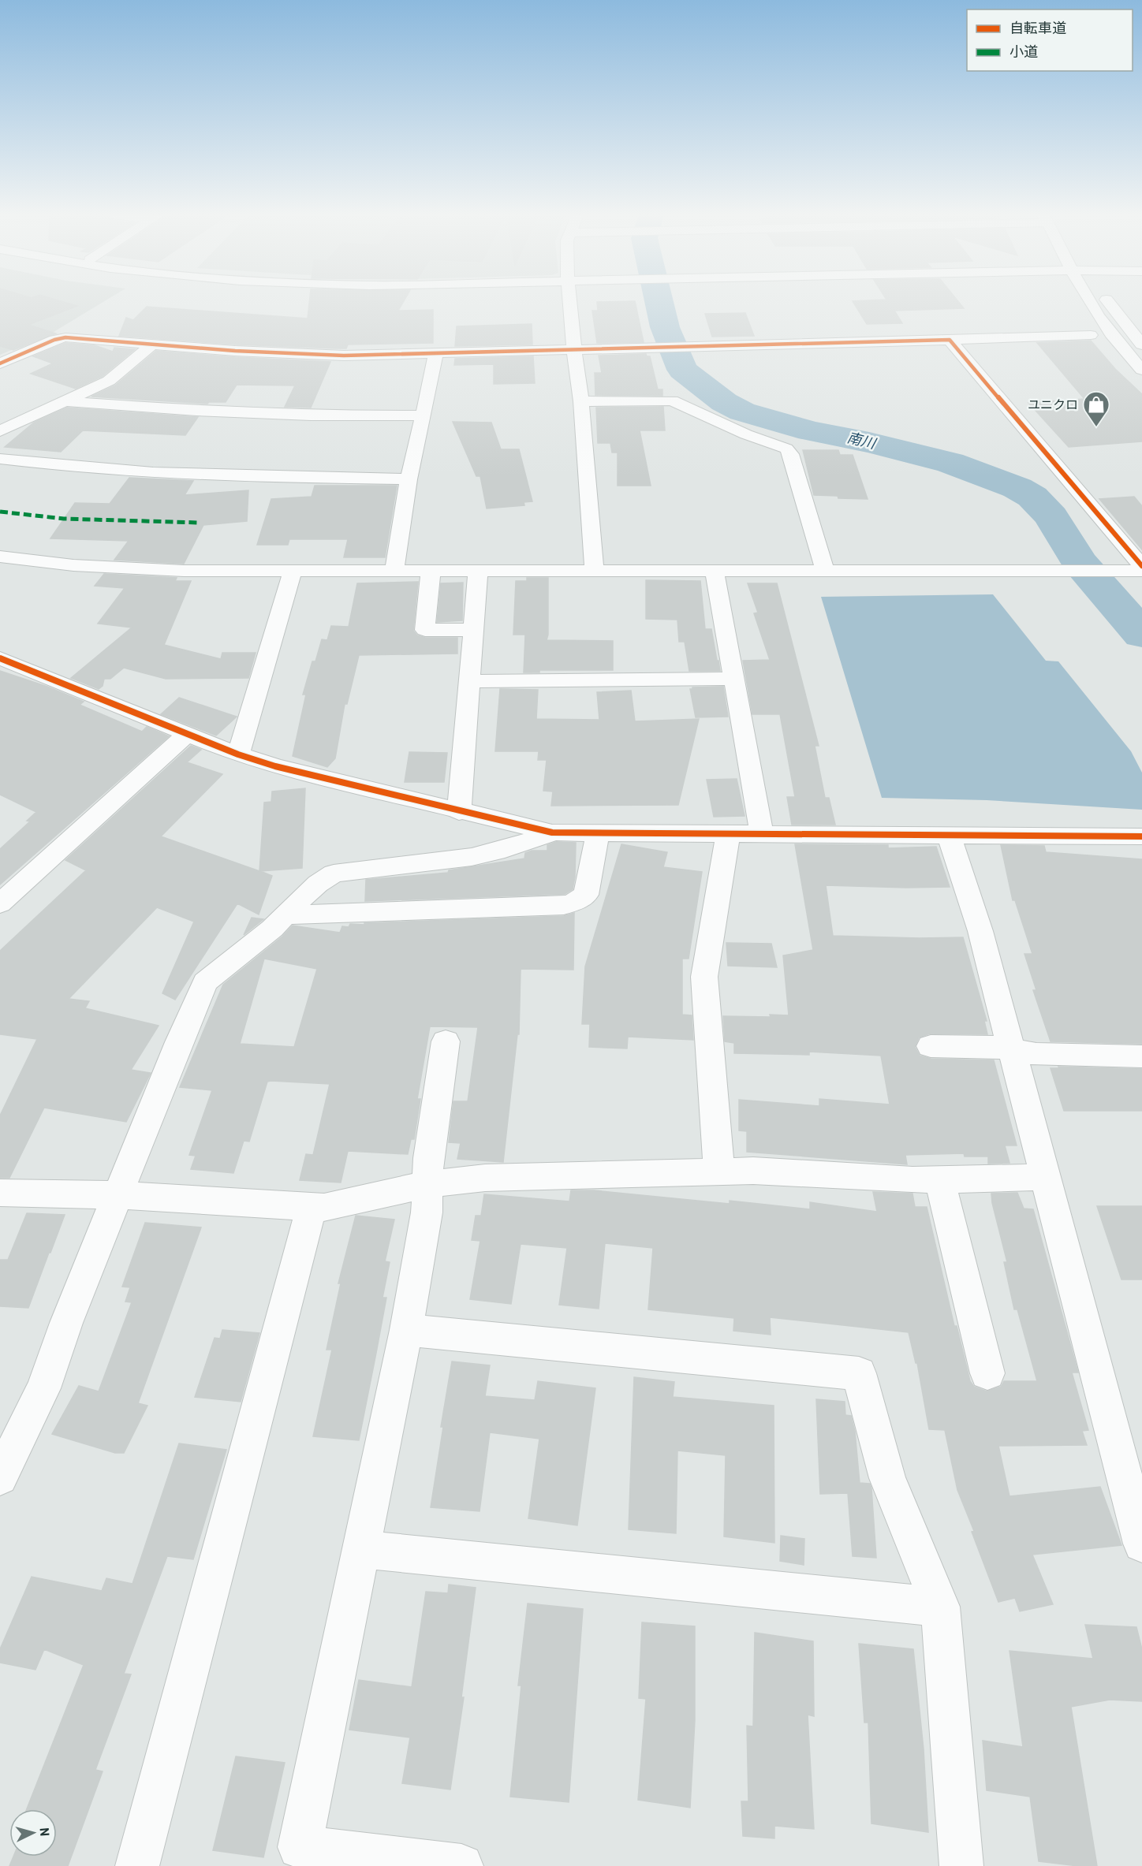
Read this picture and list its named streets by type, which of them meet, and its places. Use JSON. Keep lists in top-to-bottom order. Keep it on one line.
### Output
{"water":["南川"],"places":{"shop":["ユニクロ"]},"legend":["自転車道","小道"],"north":"right"}
